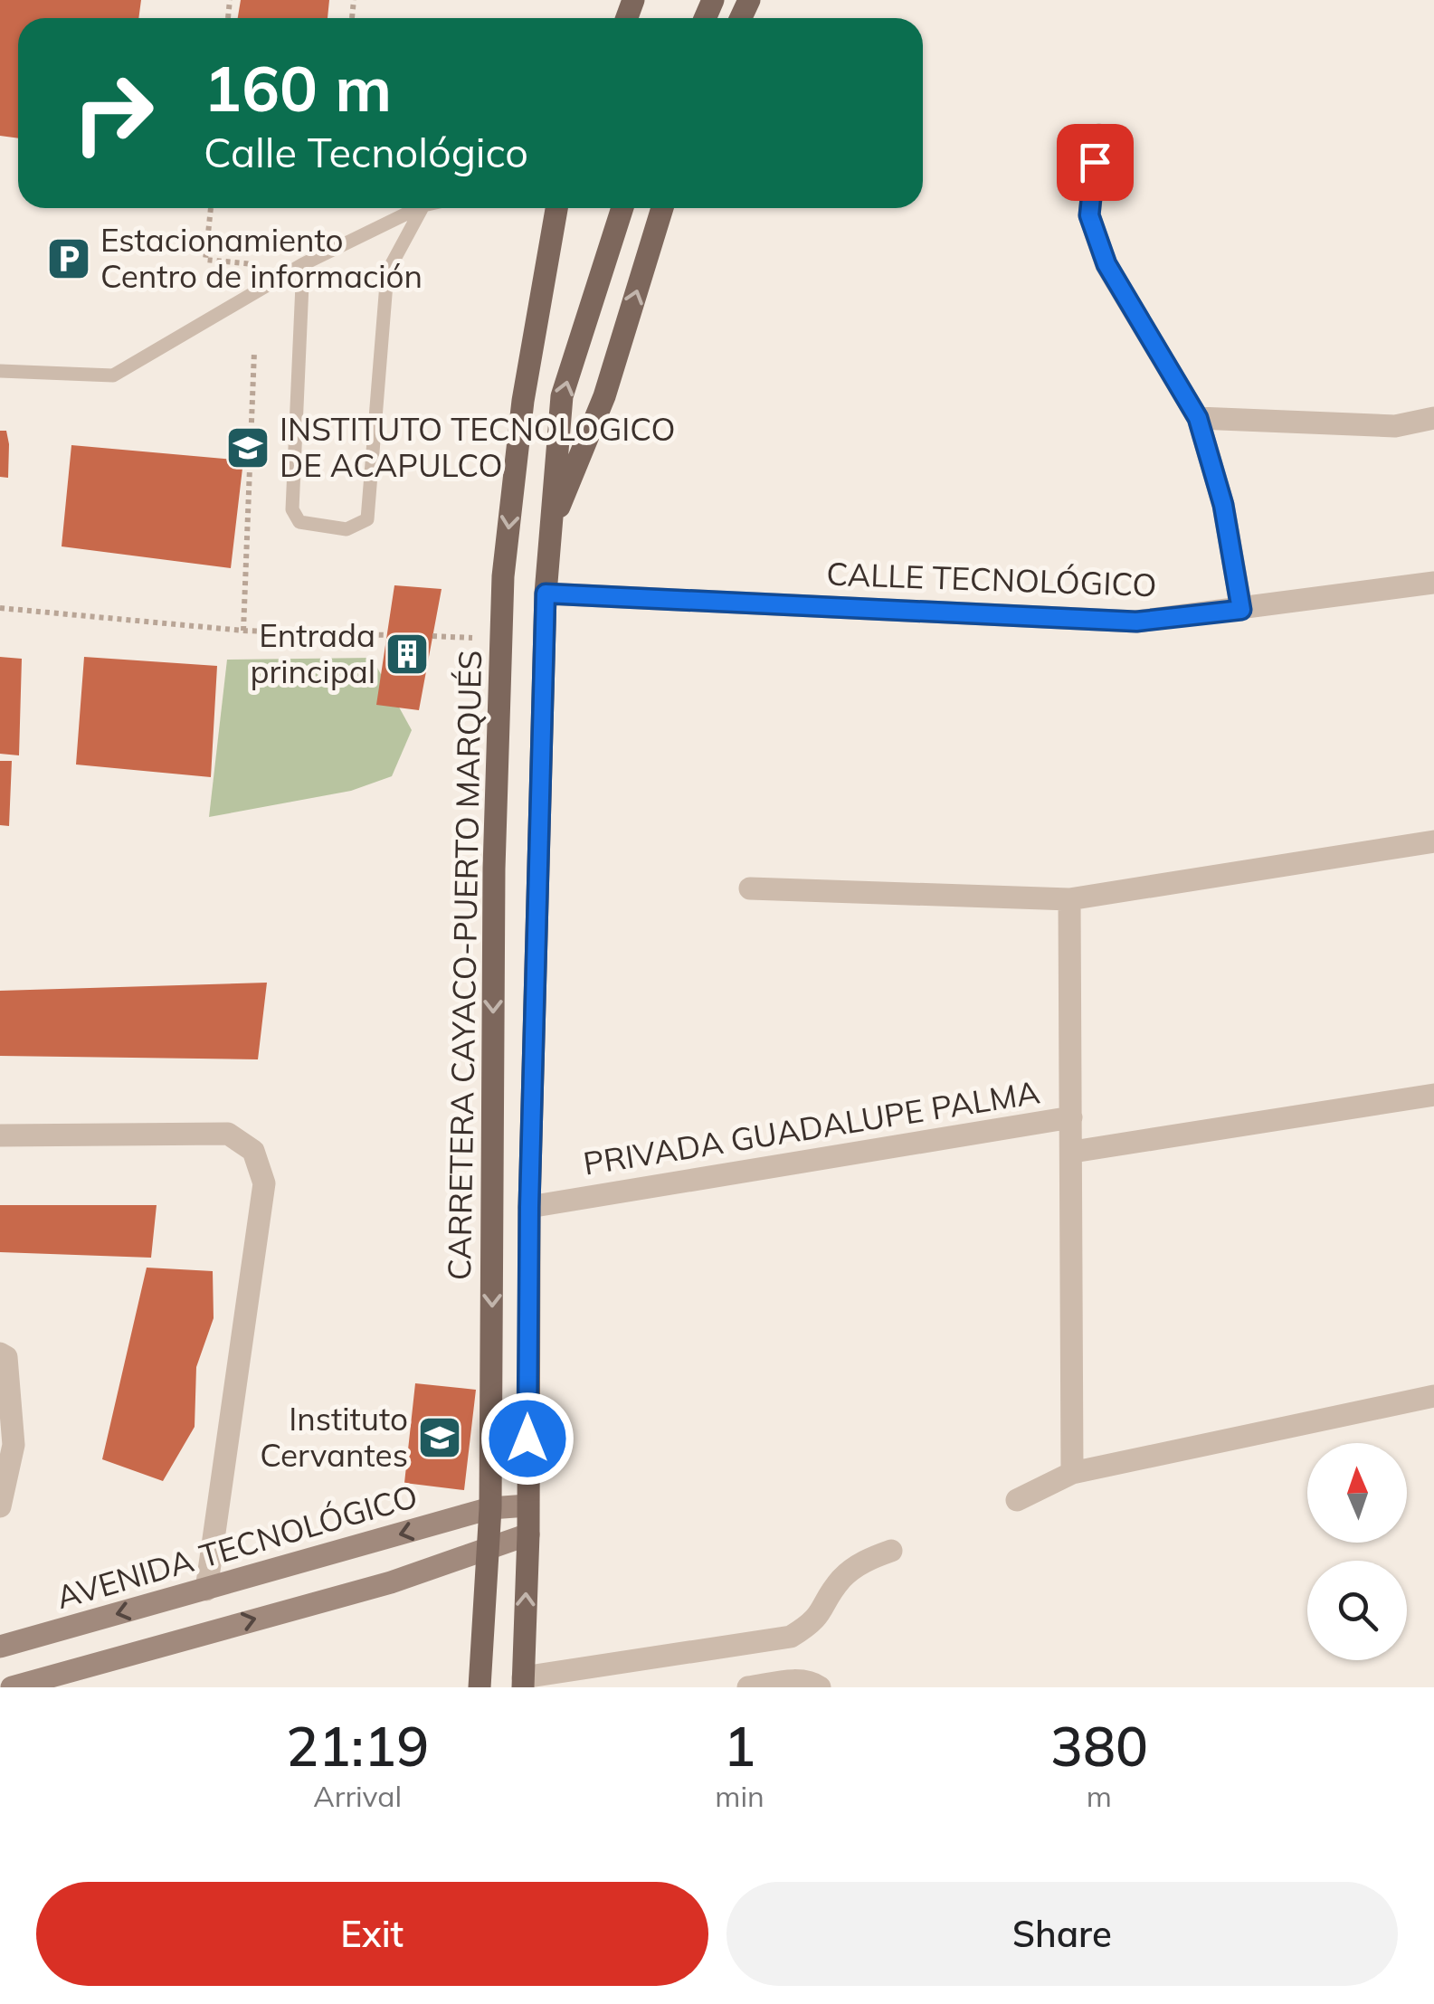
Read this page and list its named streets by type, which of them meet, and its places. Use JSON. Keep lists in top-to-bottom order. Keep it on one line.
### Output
{"streets":{"main road":["CARRETERA CAYACO-PUERTO MARQUÉS","AVENIDA TECNOLÓGICO"],"street":["CALLE TECNOLÓGICO","PRIVADA GUADALUPE PALMA"]},"crossings":[["CARRETERA CAYACO-PUERTO MARQUÉS","AVENIDA TECNOLÓGICO"]],"places":{"parking":["Estacionamiento Centro de información"],"school or university":["INSTITUTO TECNOLOGICO DE ACAPULCO","Instituto Cervantes"],"building":["Entrada principal"]},"north":"top","page":{"turn":["160 m","Calle Tecnológico"],"eta":["21:19","Arrival","1","min","380","m"],"buttons":["Exit","Share"]}}
